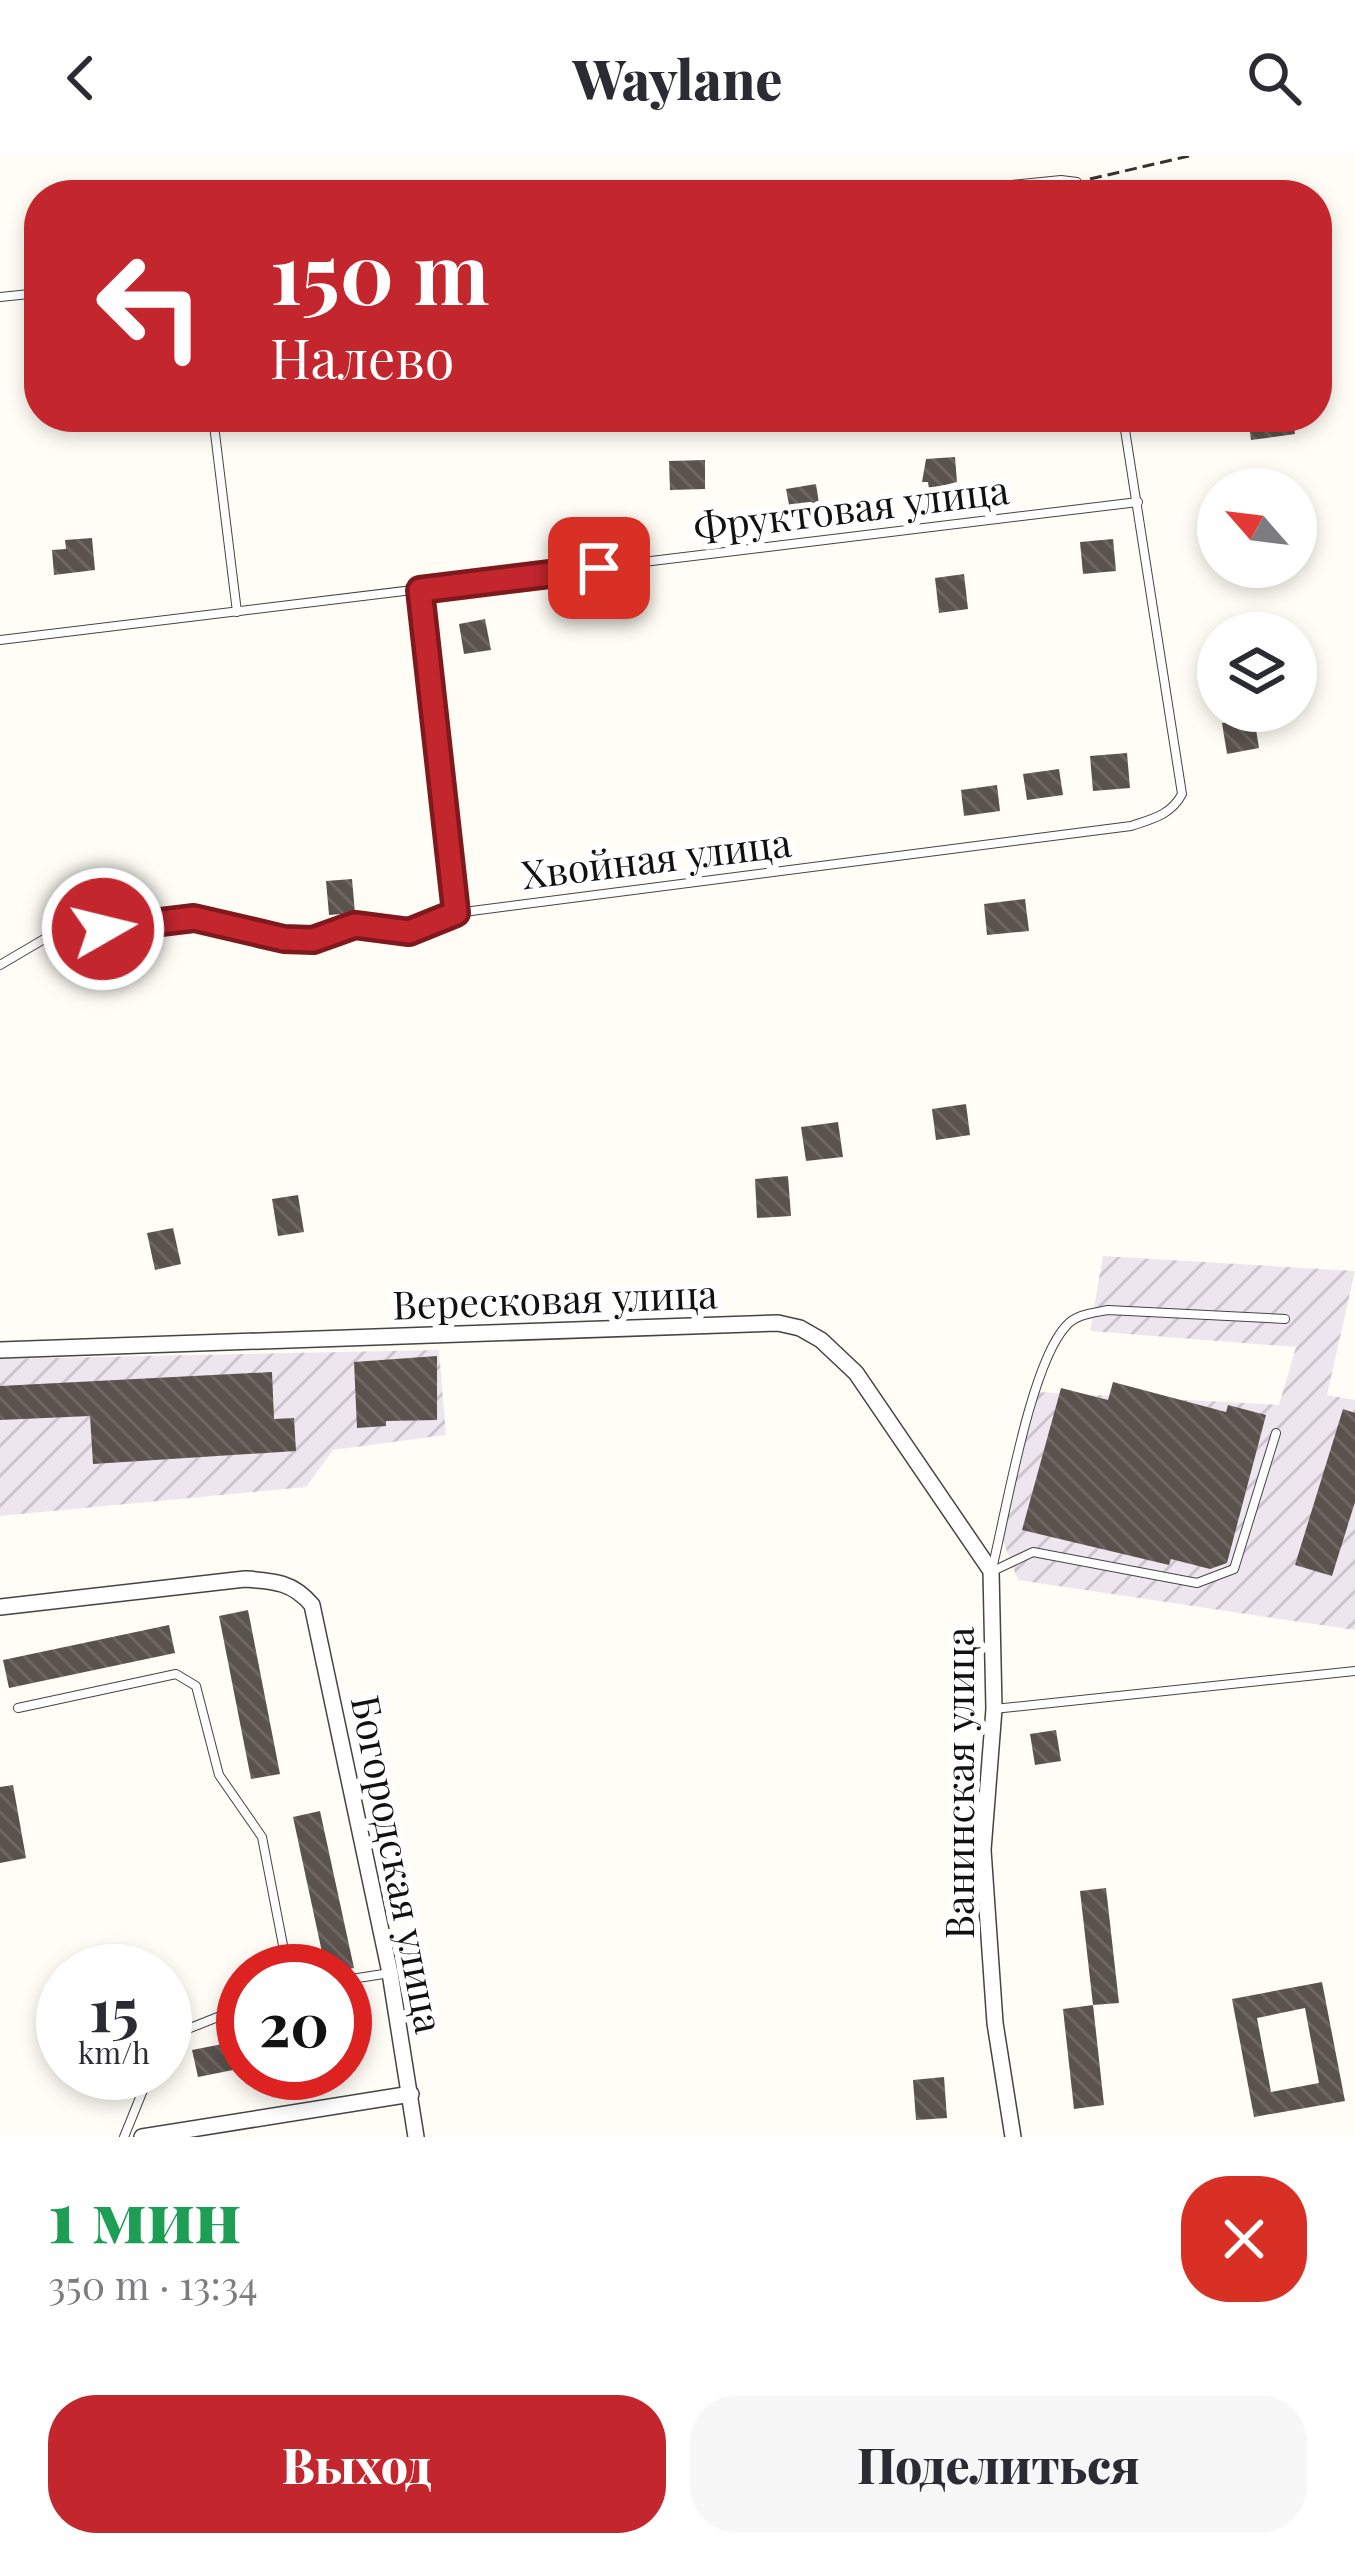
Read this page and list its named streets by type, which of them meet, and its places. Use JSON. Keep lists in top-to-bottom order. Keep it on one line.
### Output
{"streets":{"street":["Вересковая улица","Ванинская улица","Богородская улица"],"lane":["Фруктовая улица","Хвойная улица"]},"crossings":[["Фруктовая улица","Хвойная улица"],["Вересковая улица","Ванинская улица"]],"north":"top left","page":{"header":"Waylane","turn":["150 m","Налево"],"speed":"15 km/h","limit":"20","heading":["1 мин","350 m · 13:34"],"buttons":["Выход","Поделиться"]}}
